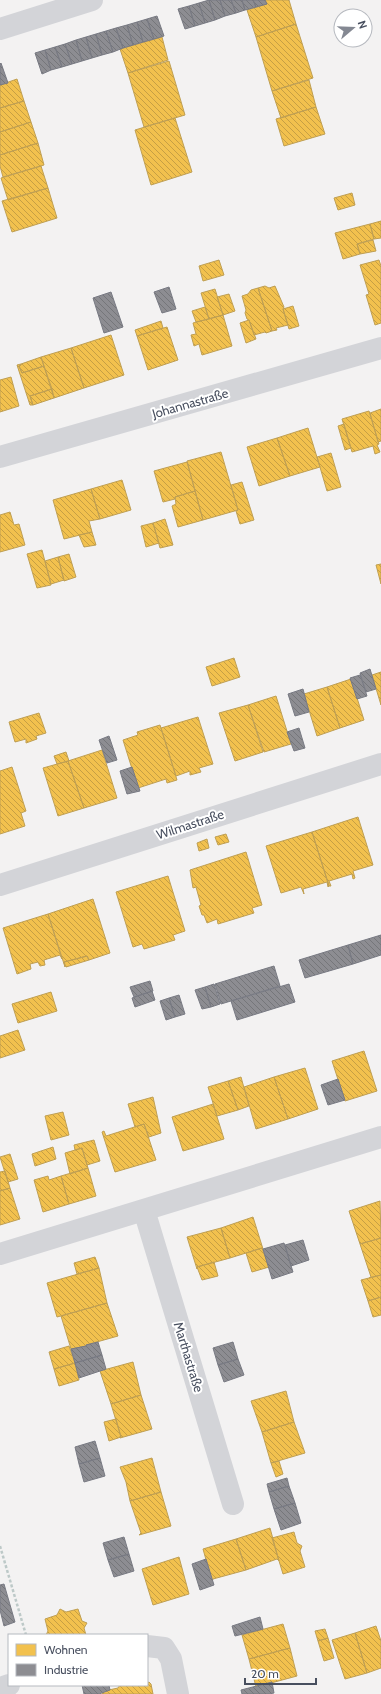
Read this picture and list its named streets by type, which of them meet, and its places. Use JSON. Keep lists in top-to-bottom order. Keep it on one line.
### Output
{"streets":{"street":["Johannastraße","Wilmastraße","Marthastraße"]},"legend":["Wohnen","Industrie"],"scale_bar":"20 m","north":"right"}
